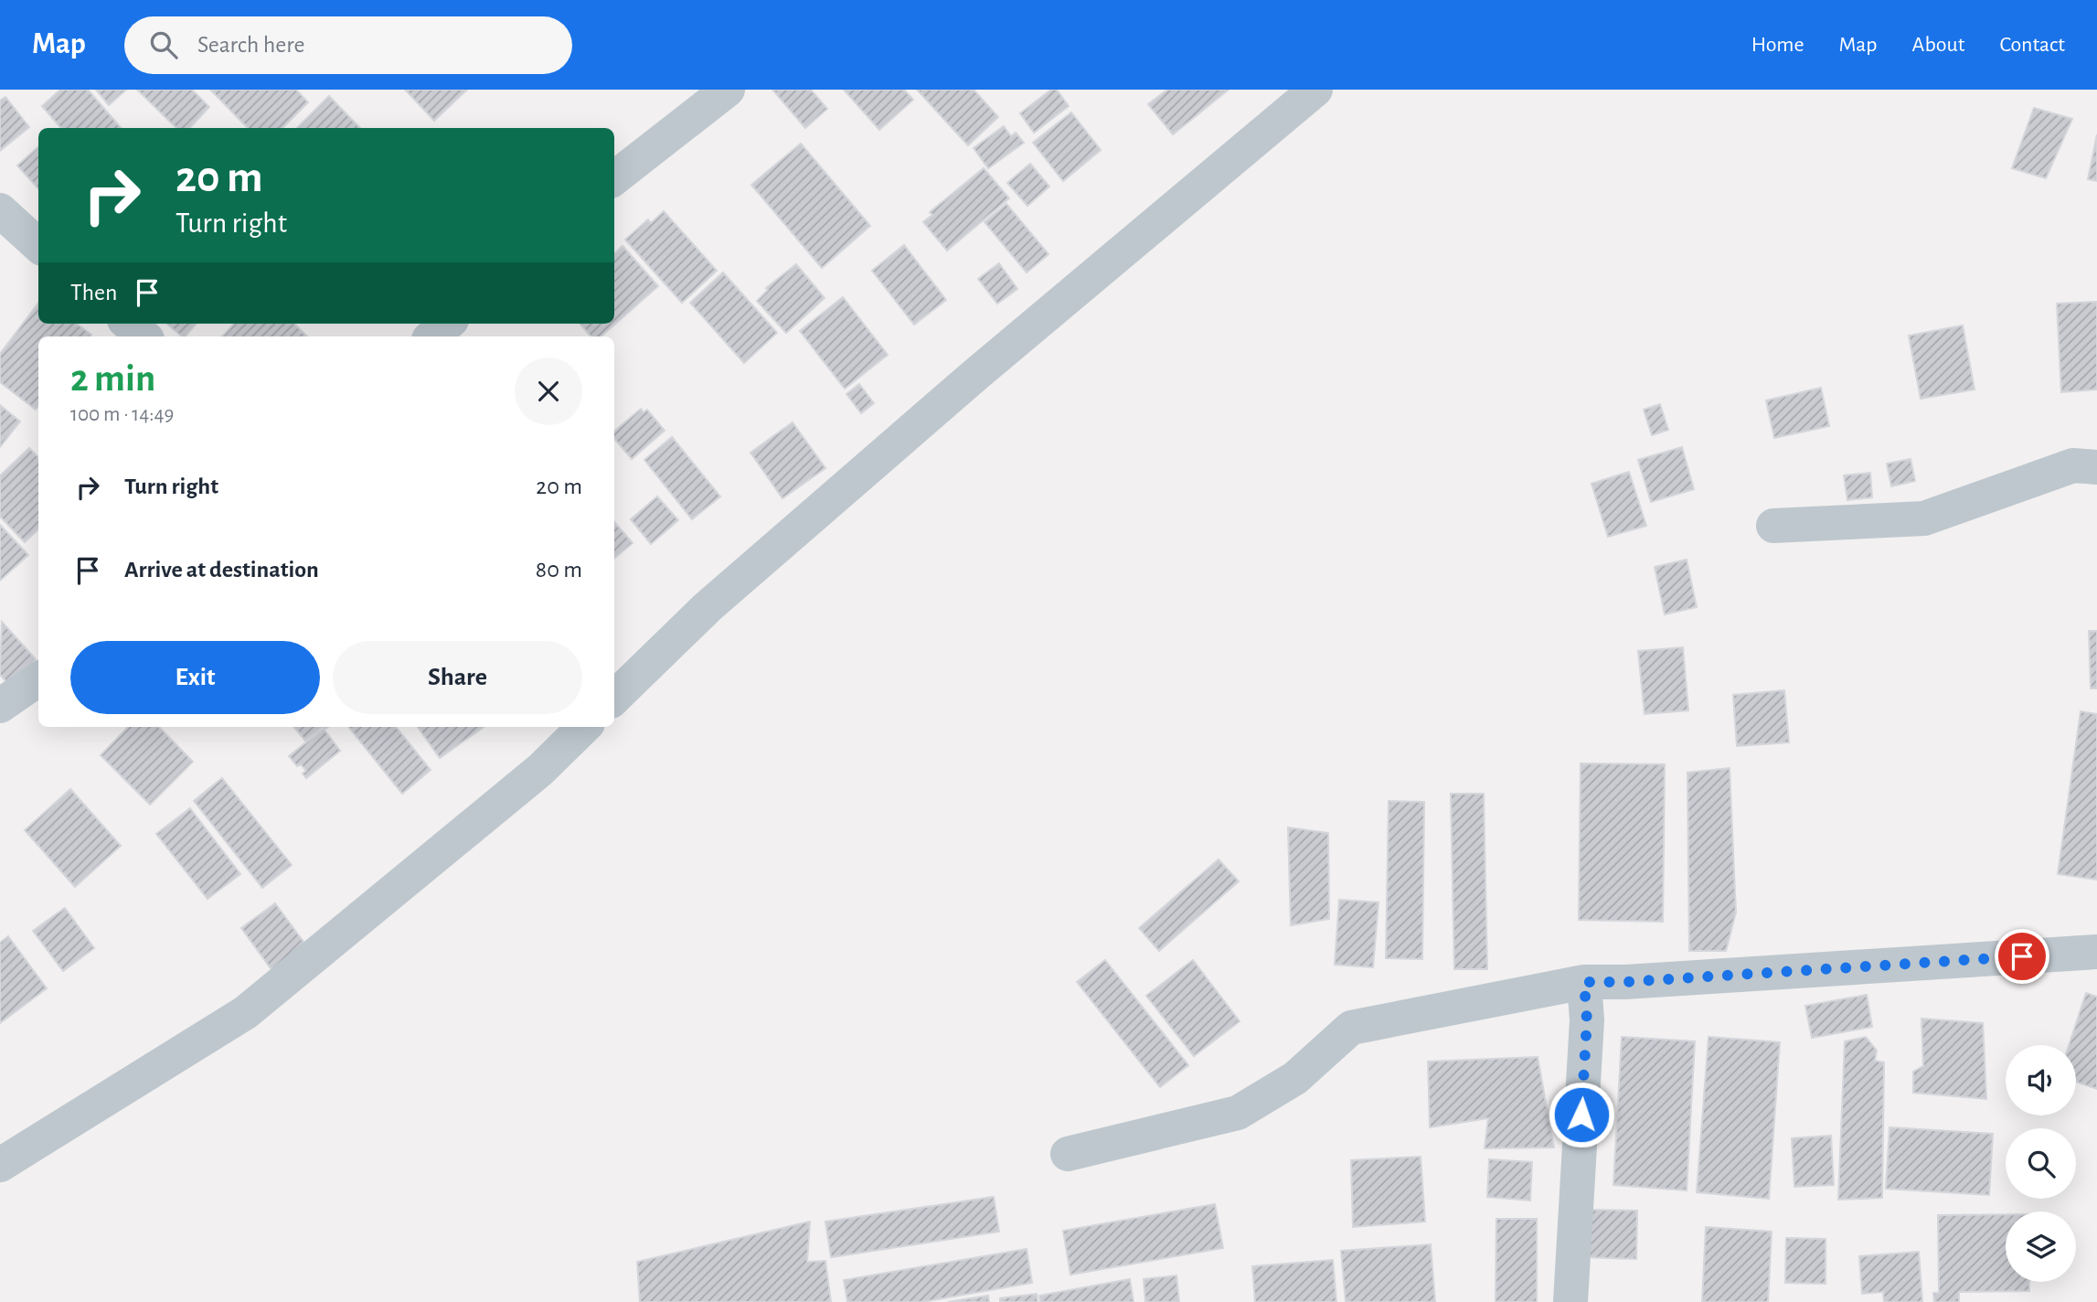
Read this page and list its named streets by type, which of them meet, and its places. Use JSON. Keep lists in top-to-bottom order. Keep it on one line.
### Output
{"page":{"header":"Map","search":"Search here","nav":["Home","Map","About","Contact"],"turn":["20 m","Turn right"],"then":"Then","heading":["2 min","100 m · 14:49"],"list":[{"name":"Turn right","value":"20 m"},{"name":"Arrive at destination","value":"80 m"}],"buttons":["Exit","Share"]}}
